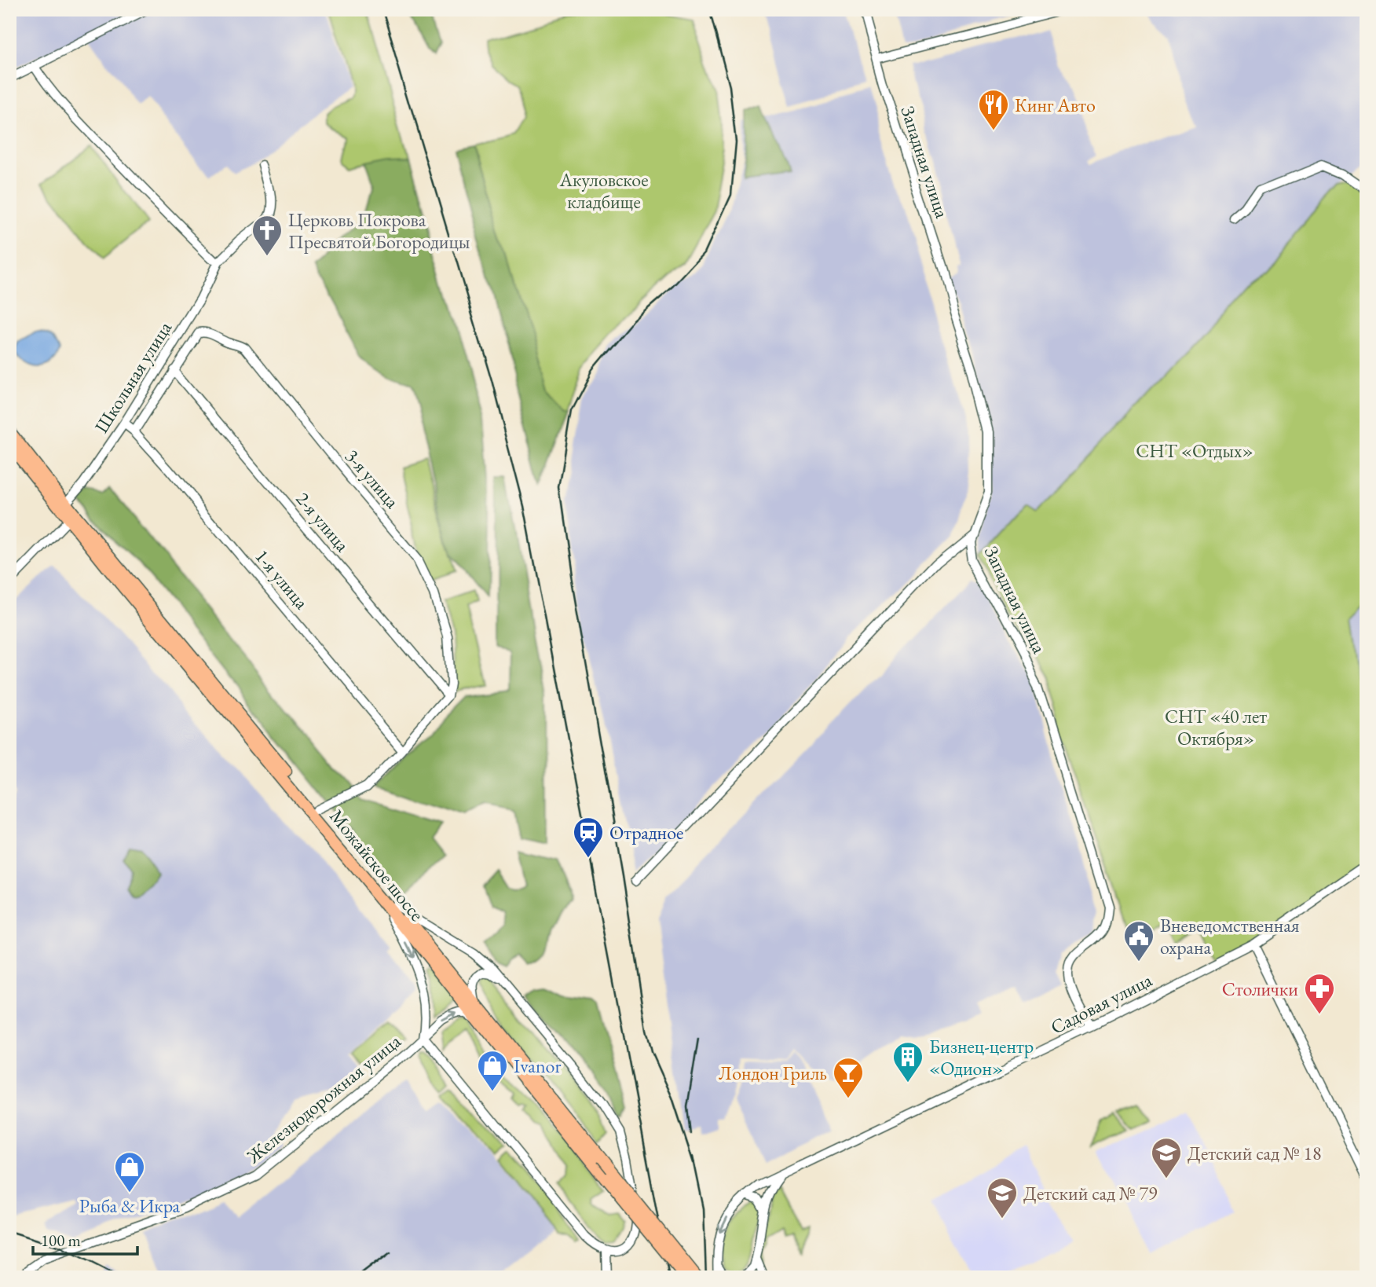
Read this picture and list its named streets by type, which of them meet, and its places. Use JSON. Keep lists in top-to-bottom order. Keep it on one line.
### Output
{"streets":{"main road":["Можайское шоссе"],"street":["Западная улица","Школьная улица","3-я улица","2-я улица","1-я улица","Садовая улица","Железнодорожная улица"]},"crossings":[["Западная улица","Садовая улица"],["Школьная улица","1-я улица"],["Школьная улица","Можайское шоссе"],["3-я улица","2-я улица"],["Можайское шоссе","Железнодорожная улица"]],"parks":["Акуловское кладбище","СНТ «Отдых»","СНТ «40 лет Октября»"],"places":{"restaurant":["Кинг Авто"],"church":["Церковь Покрова Пресвятой Богородицы"],"station":["Отрадное"],"public building":["Вневедомственная охрана"],"pharmacy":["Столички"],"building":["Бизнец-центр «Одион»"],"shop":["Ivanor","Рыба & Икра"],"bar":["Лондон Гриль"],"school or university":["Детский сад № 18","Детский сад № 79"]},"scale_bar":"100 m"}
